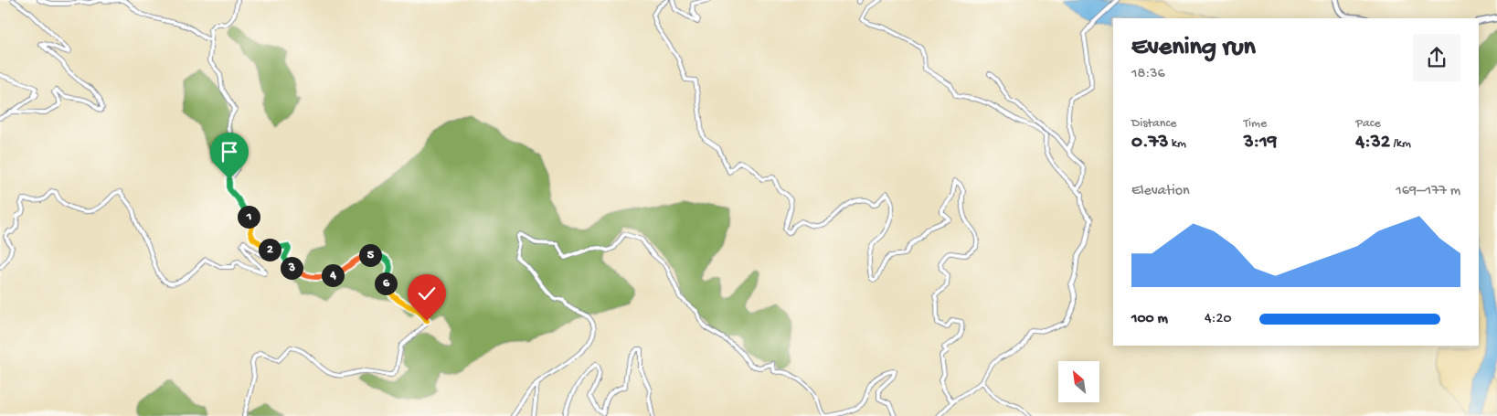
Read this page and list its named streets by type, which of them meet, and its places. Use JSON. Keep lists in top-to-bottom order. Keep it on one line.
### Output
{"north":"top left","page":{"heading":["Evening run","18:36"],"stats":[["Distance","0.73 km"],["Time","3:19"],["Pace","4:32 /km"]],"chart":["Elevation","169–177 m"],"pins":["1","2","5","3","4","6"],"list":[{"name":"100 m","note":"4:20"}]}}
